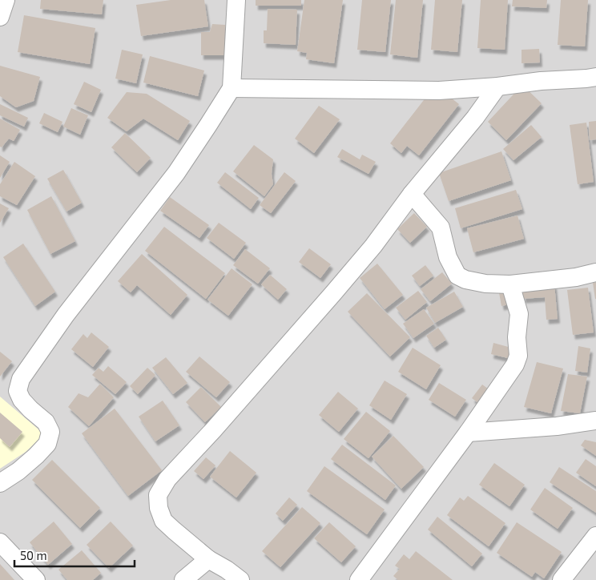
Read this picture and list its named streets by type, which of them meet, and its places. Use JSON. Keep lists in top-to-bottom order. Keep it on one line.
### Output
{"scale_bar":"50 m"}
